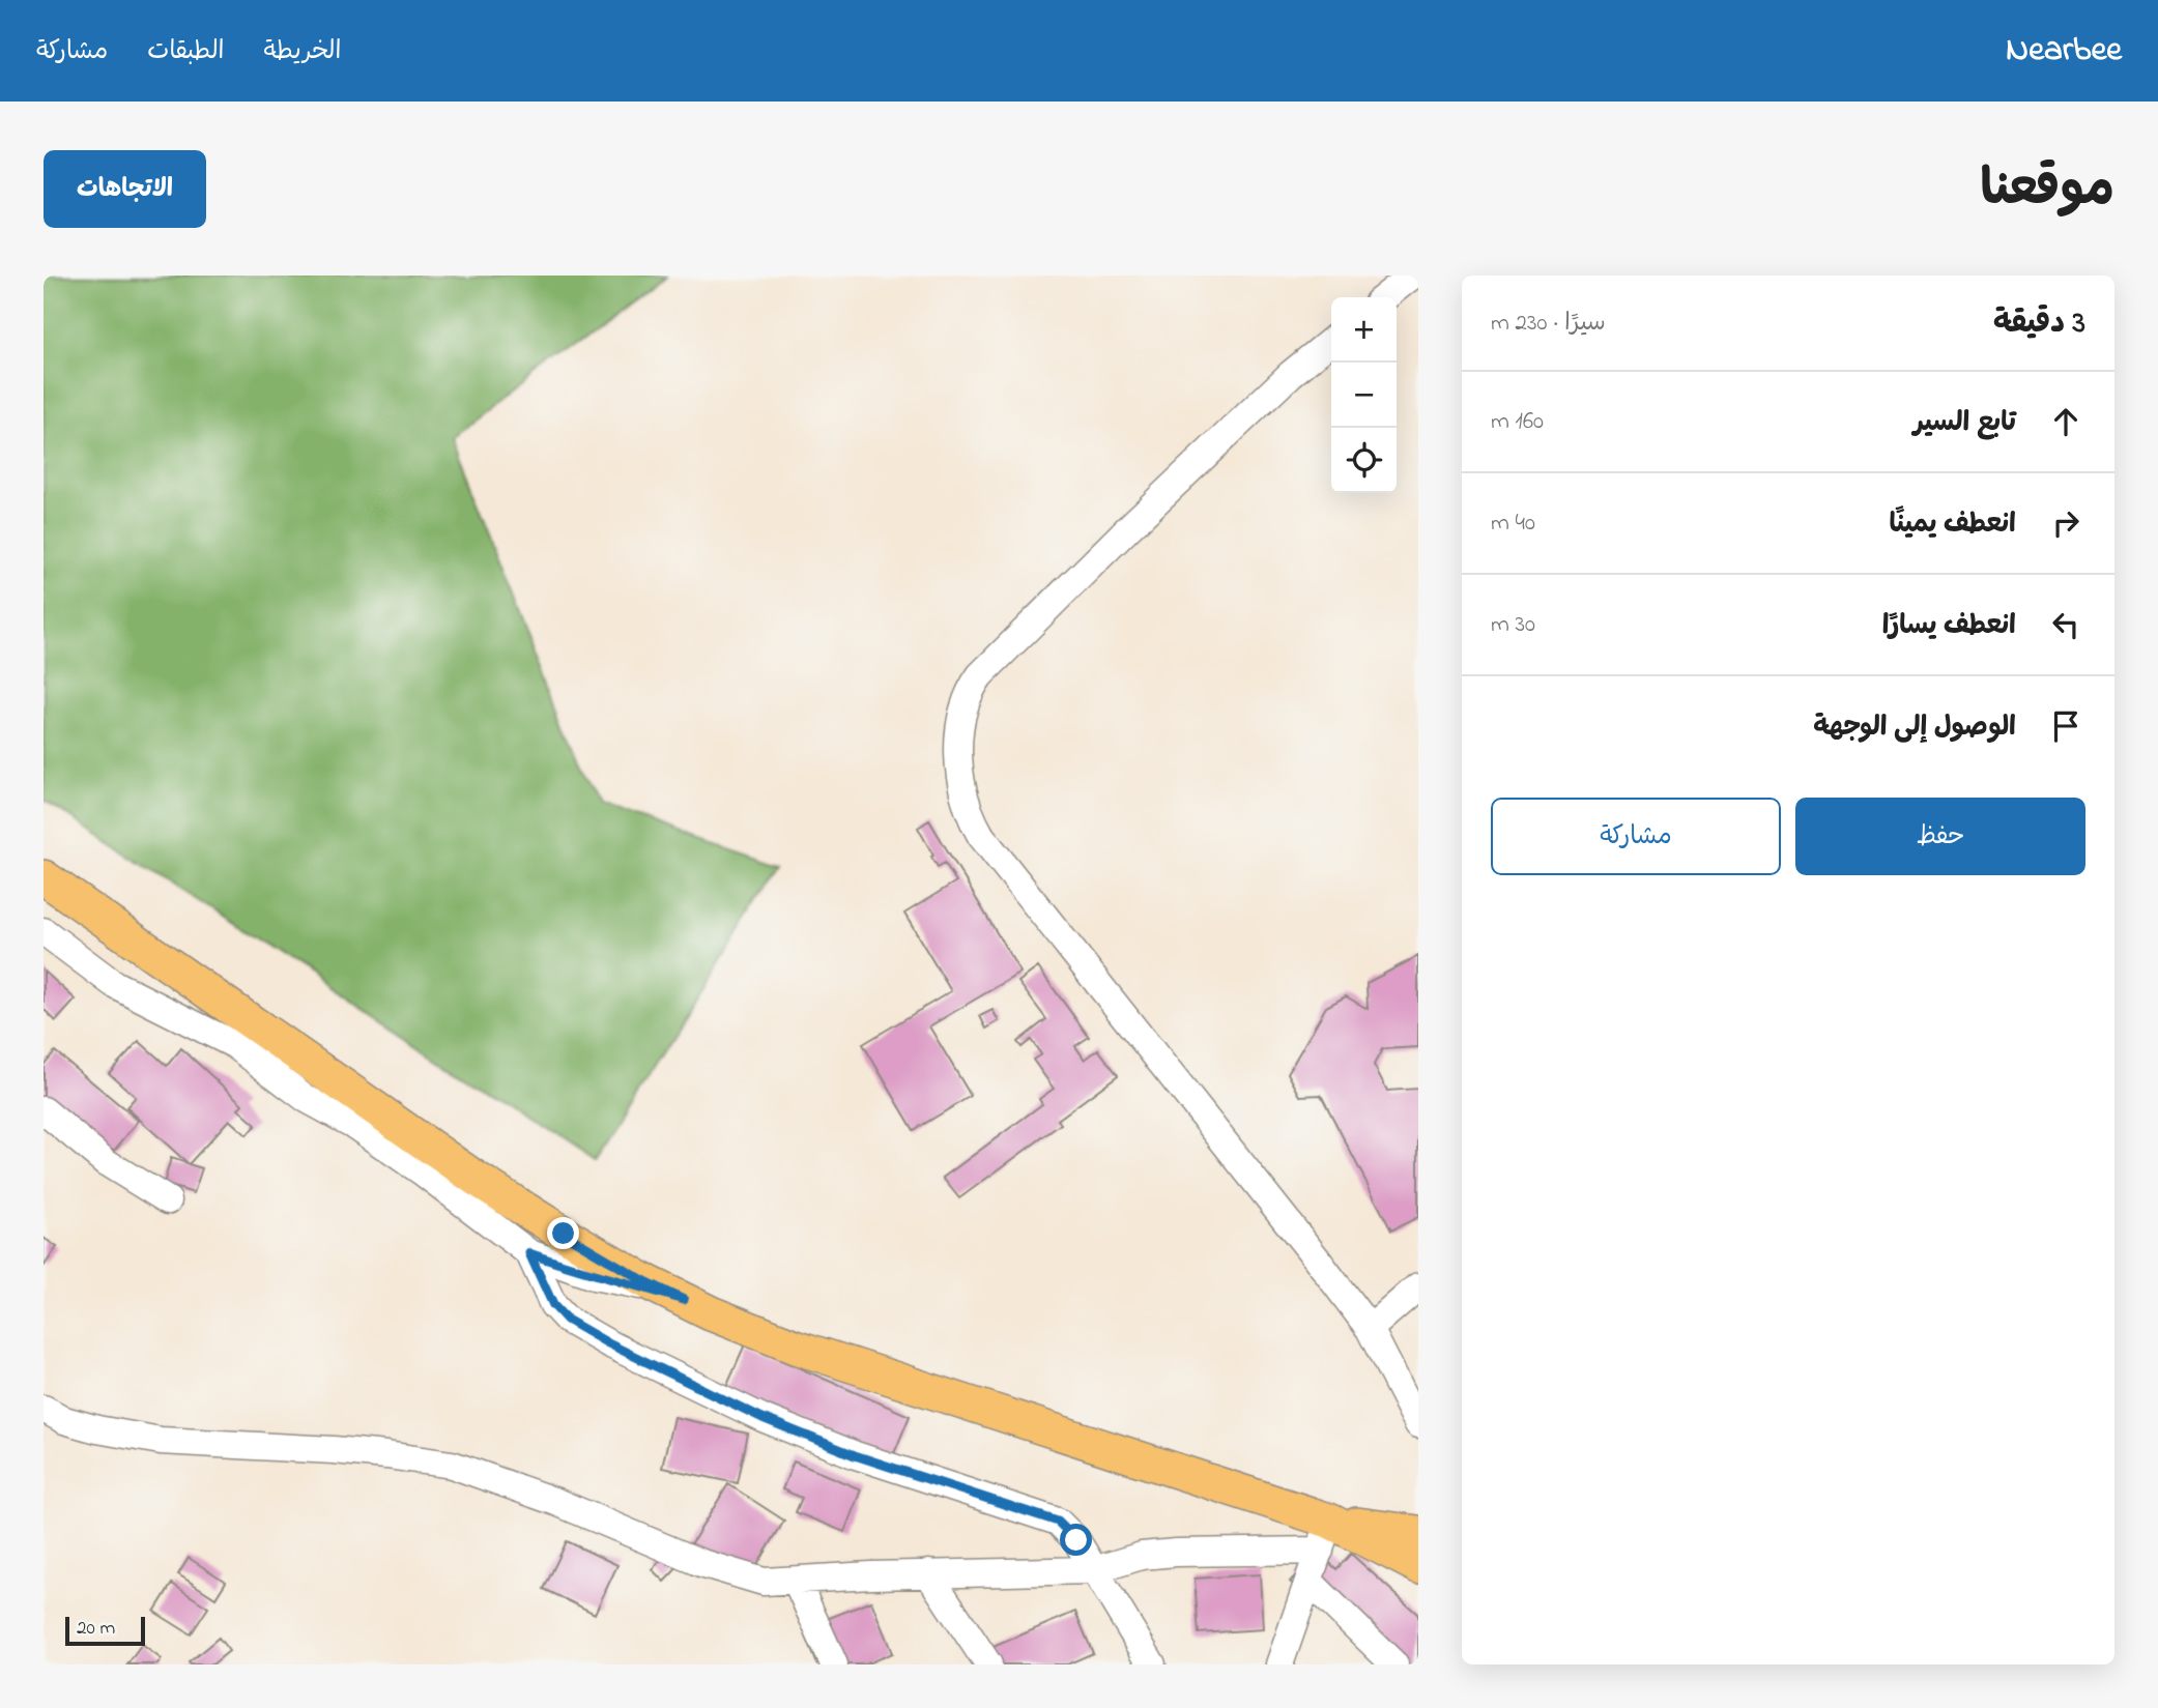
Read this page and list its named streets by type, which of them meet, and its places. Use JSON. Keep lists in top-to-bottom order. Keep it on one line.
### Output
{"scale_bar":"20 m","page":{"header":"Nearbee","nav":["الخريطة","الطبقات","مشاركة"],"title":"موقعنا","buttons":["الاتجاهات",["حفظ","مشاركة"]],"heading":["3 دقيقة","سيرًا · 230 m"],"map_buttons":["+","−"],"list":[["تابع السير","160 m"],["انعطف يمينًا","40 m"],["انعطف يسارًا","30 m"],"الوصول إلى الوجهة"],"scale":"20 m"}}
